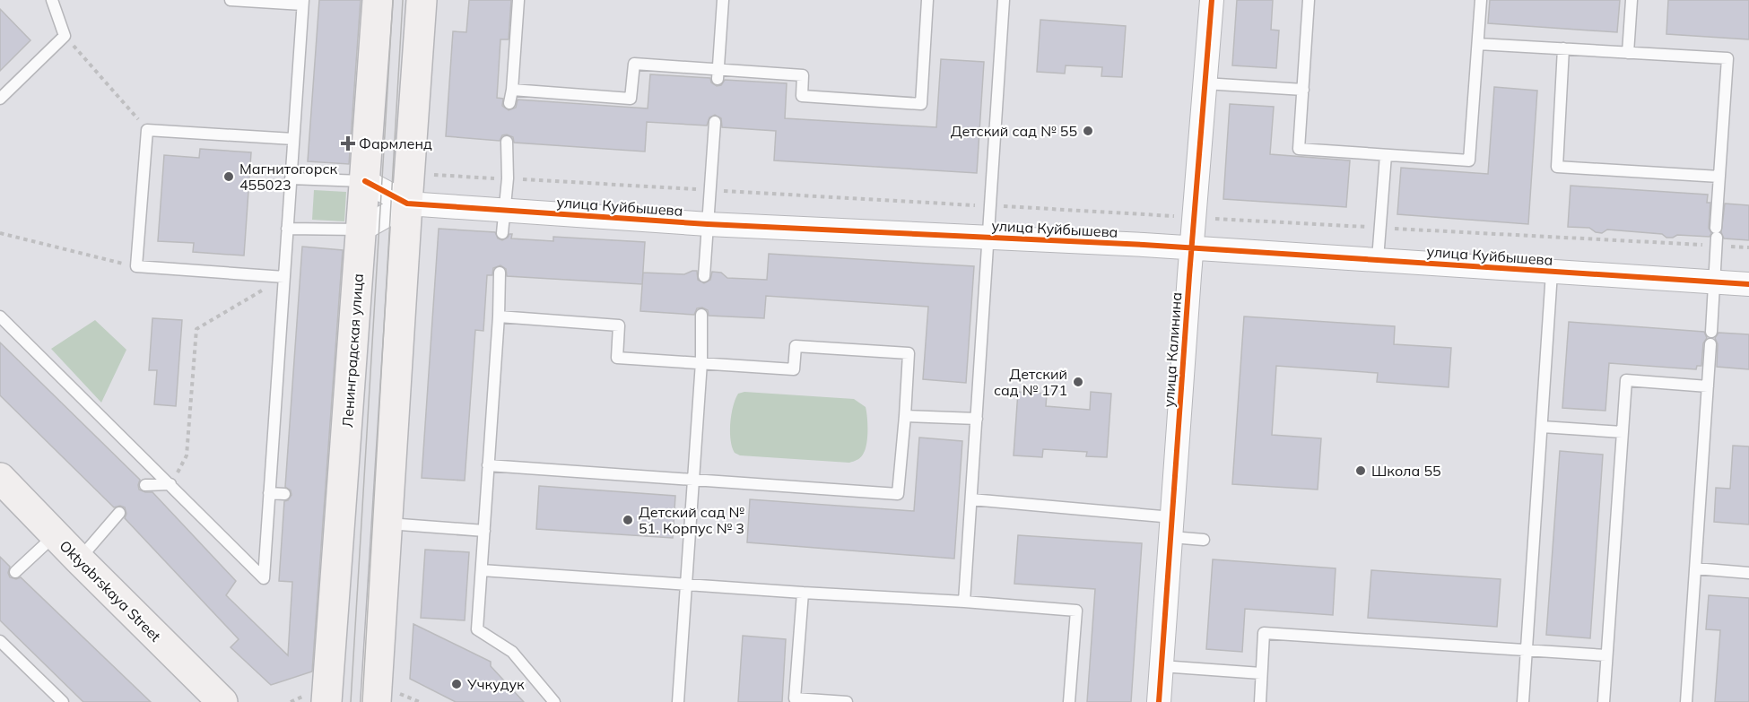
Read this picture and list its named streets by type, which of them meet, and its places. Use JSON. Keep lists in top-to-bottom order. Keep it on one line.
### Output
{"streets":{"main road":["Ленинградская улица","Oktyabrskaya Street"],"street":["улица Куйбышева","улица Калинина"]},"crossings":[["улица Куйбышева","улица Калинина"],["улица Куйбышева","Ленинградская улица"]],"places":{"other":["Детский сад № 55","Магнитогорск 455023","Детский сад № 171","Школа 55","Детский сад № 51. Корпус № 3","Учкудук"],"health":["Фармленд"]}}
